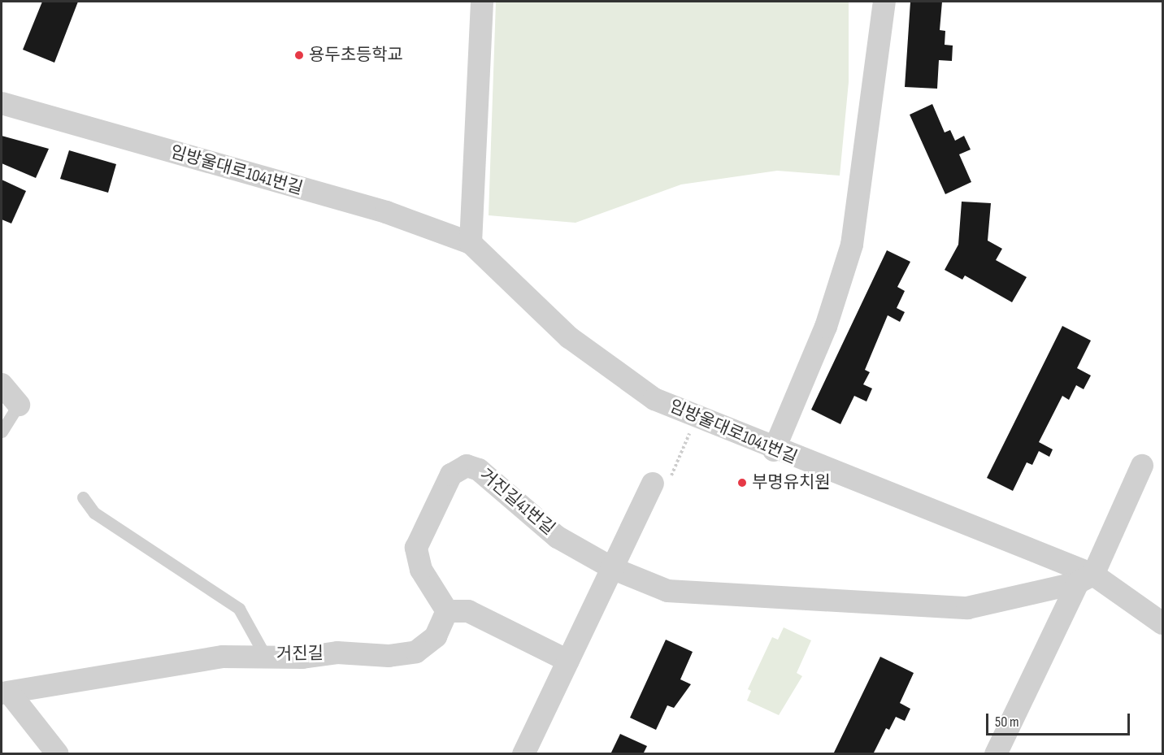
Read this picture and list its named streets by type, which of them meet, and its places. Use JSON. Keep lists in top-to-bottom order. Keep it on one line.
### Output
{"streets":{"street":["임방울대로1041번길","거진길41번길","거진길"]},"crossings":[["거진길41번길","거진길"]],"places":["용두초등학교","부명유치원"],"scale_bar":"50 m"}
